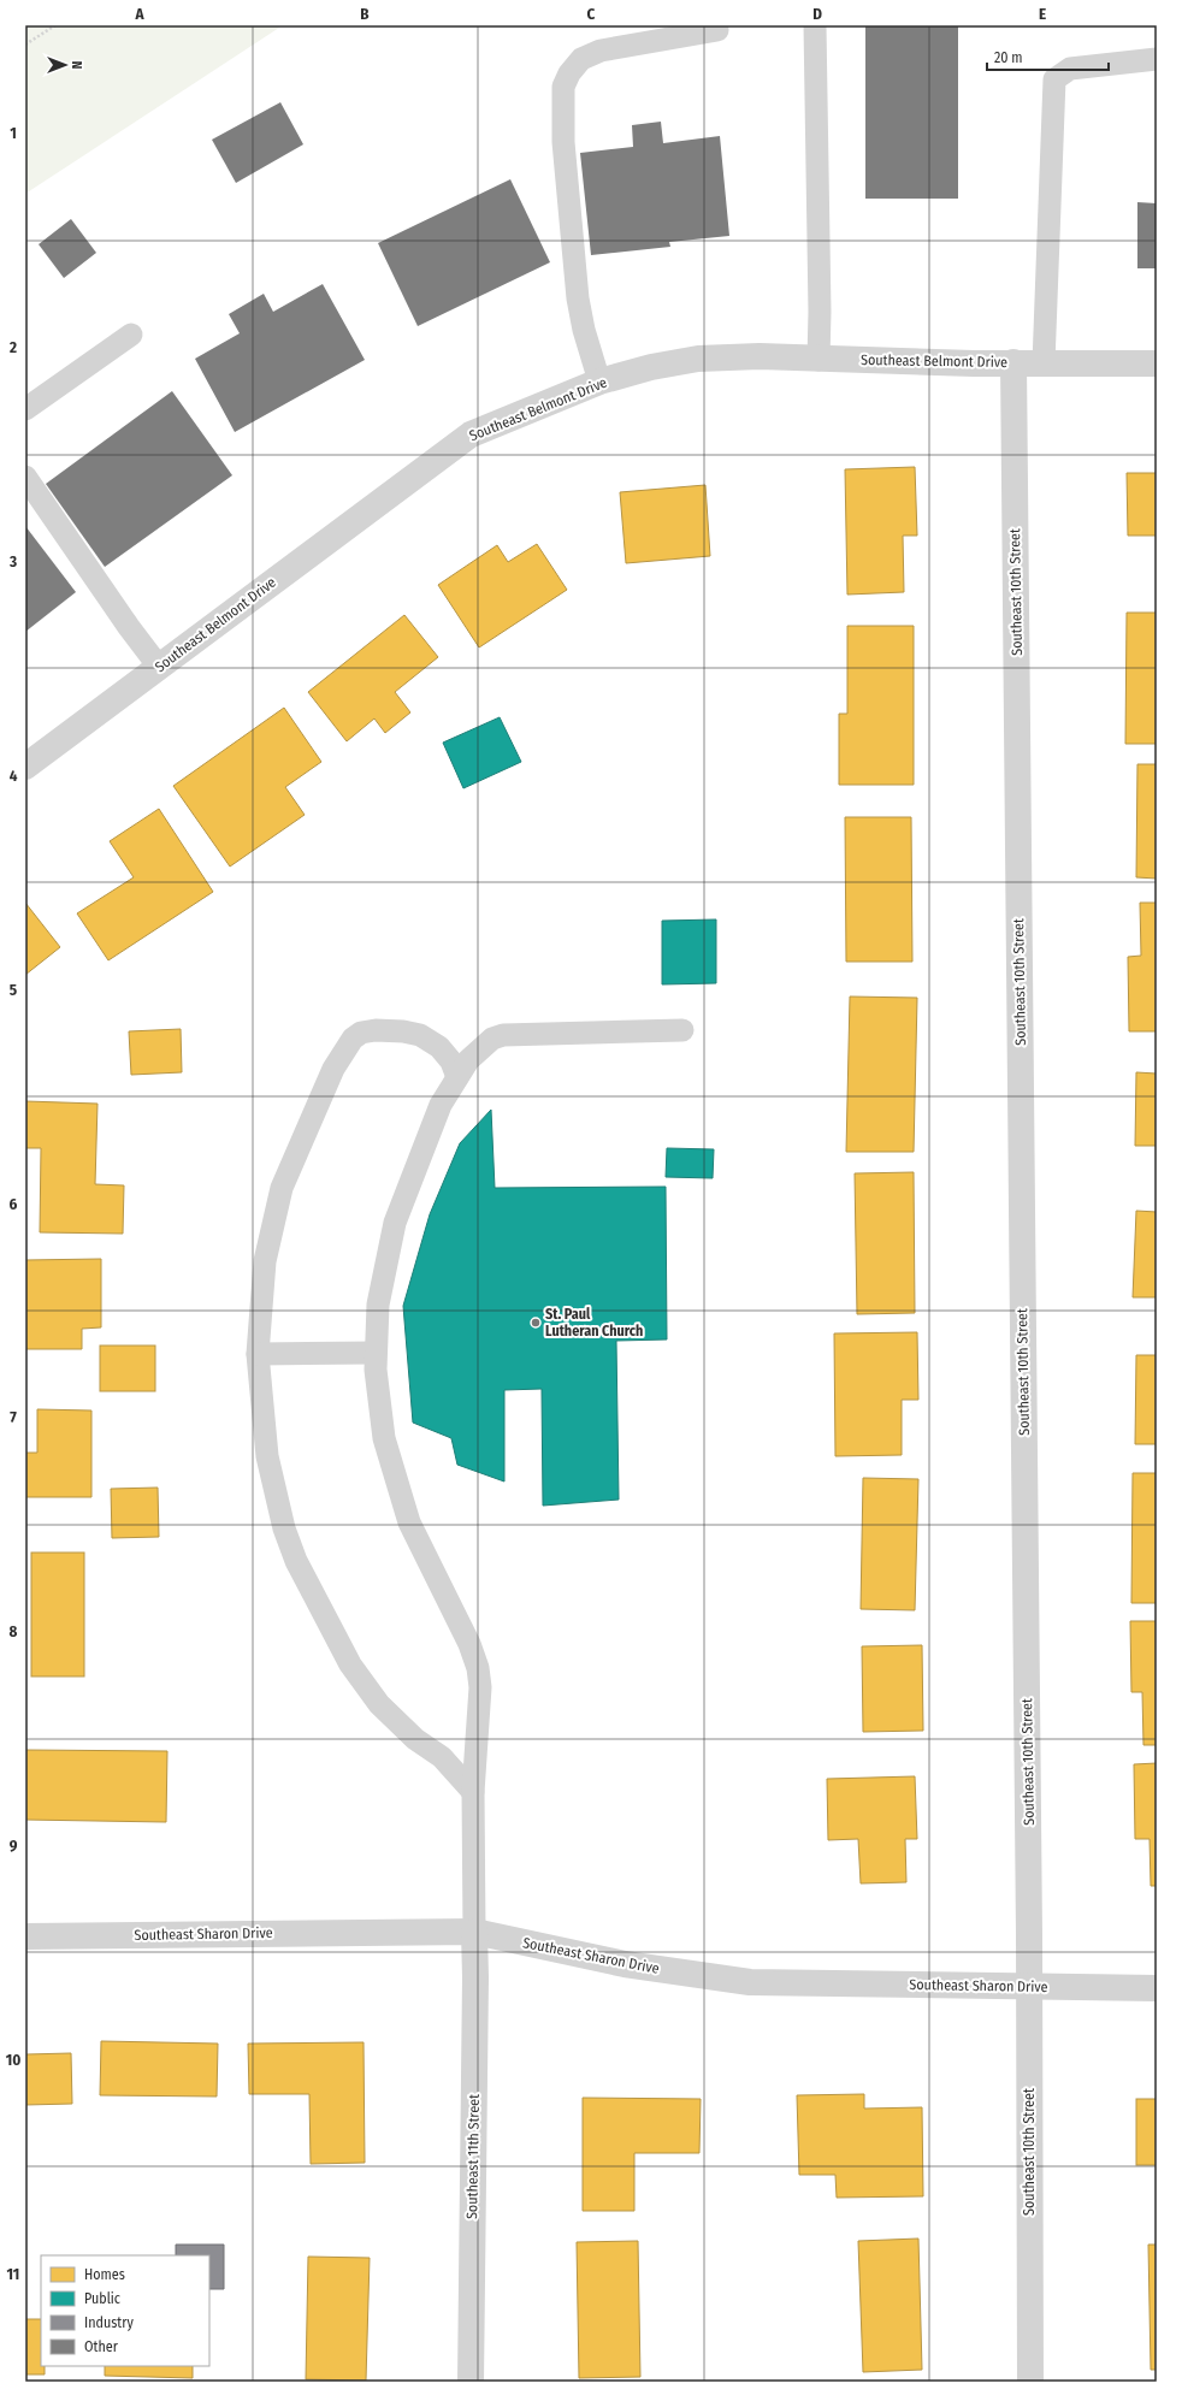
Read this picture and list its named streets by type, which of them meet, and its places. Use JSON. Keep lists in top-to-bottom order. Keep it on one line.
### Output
{"streets":{"street":["Southeast Belmont Drive","Southeast 10th Street","Southeast Sharon Drive","Southeast 11th Street"]},"crossings":[["Southeast Belmont Drive","Southeast 10th Street"],["Southeast 10th Street","Southeast Sharon Drive"],["Southeast Sharon Drive","Southeast 11th Street"]],"places":["St. Paul Lutheran Church"],"legend":["Homes","Public","Industry","Other"],"scale_bar":"20 m","north":"right","grid":{"columns":["A","B","C","D","E"],"rows":["1","2","3","4","5","6","7","8","9","10","11"]}}
